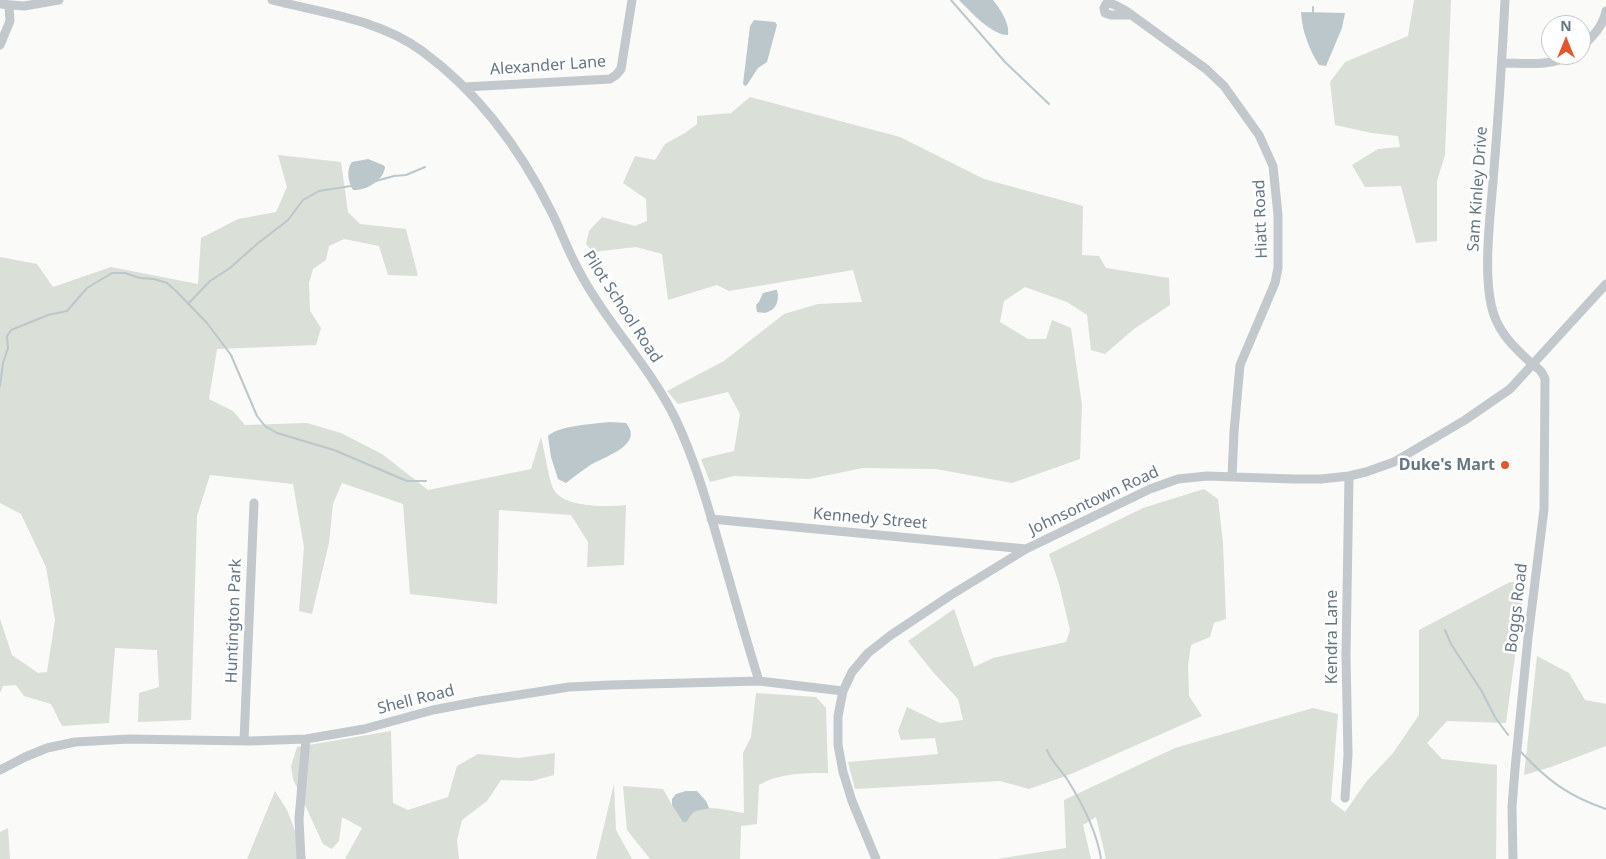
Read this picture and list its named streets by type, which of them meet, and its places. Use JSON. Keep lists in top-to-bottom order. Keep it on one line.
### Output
{"streets":{"street":["Alexander Lane","Sam Kinley Drive","Hiatt Road","Pilot School Road","Johnsontown Road","Kennedy Street","Boggs Road","Huntington Park","Kendra Lane","Shell Road"]},"crossings":[["Alexander Lane","Pilot School Road"],["Sam Kinley Drive","Johnsontown Road"],["Sam Kinley Drive","Boggs Road"],["Hiatt Road","Johnsontown Road"],["Pilot School Road","Kennedy Street"],["Pilot School Road","Shell Road"],["Johnsontown Road","Kennedy Street"],["Johnsontown Road","Boggs Road"],["Johnsontown Road","Kendra Lane"],["Johnsontown Road","Shell Road"],["Huntington Park","Shell Road"]],"places":["Duke's Mart"],"north":"top"}
